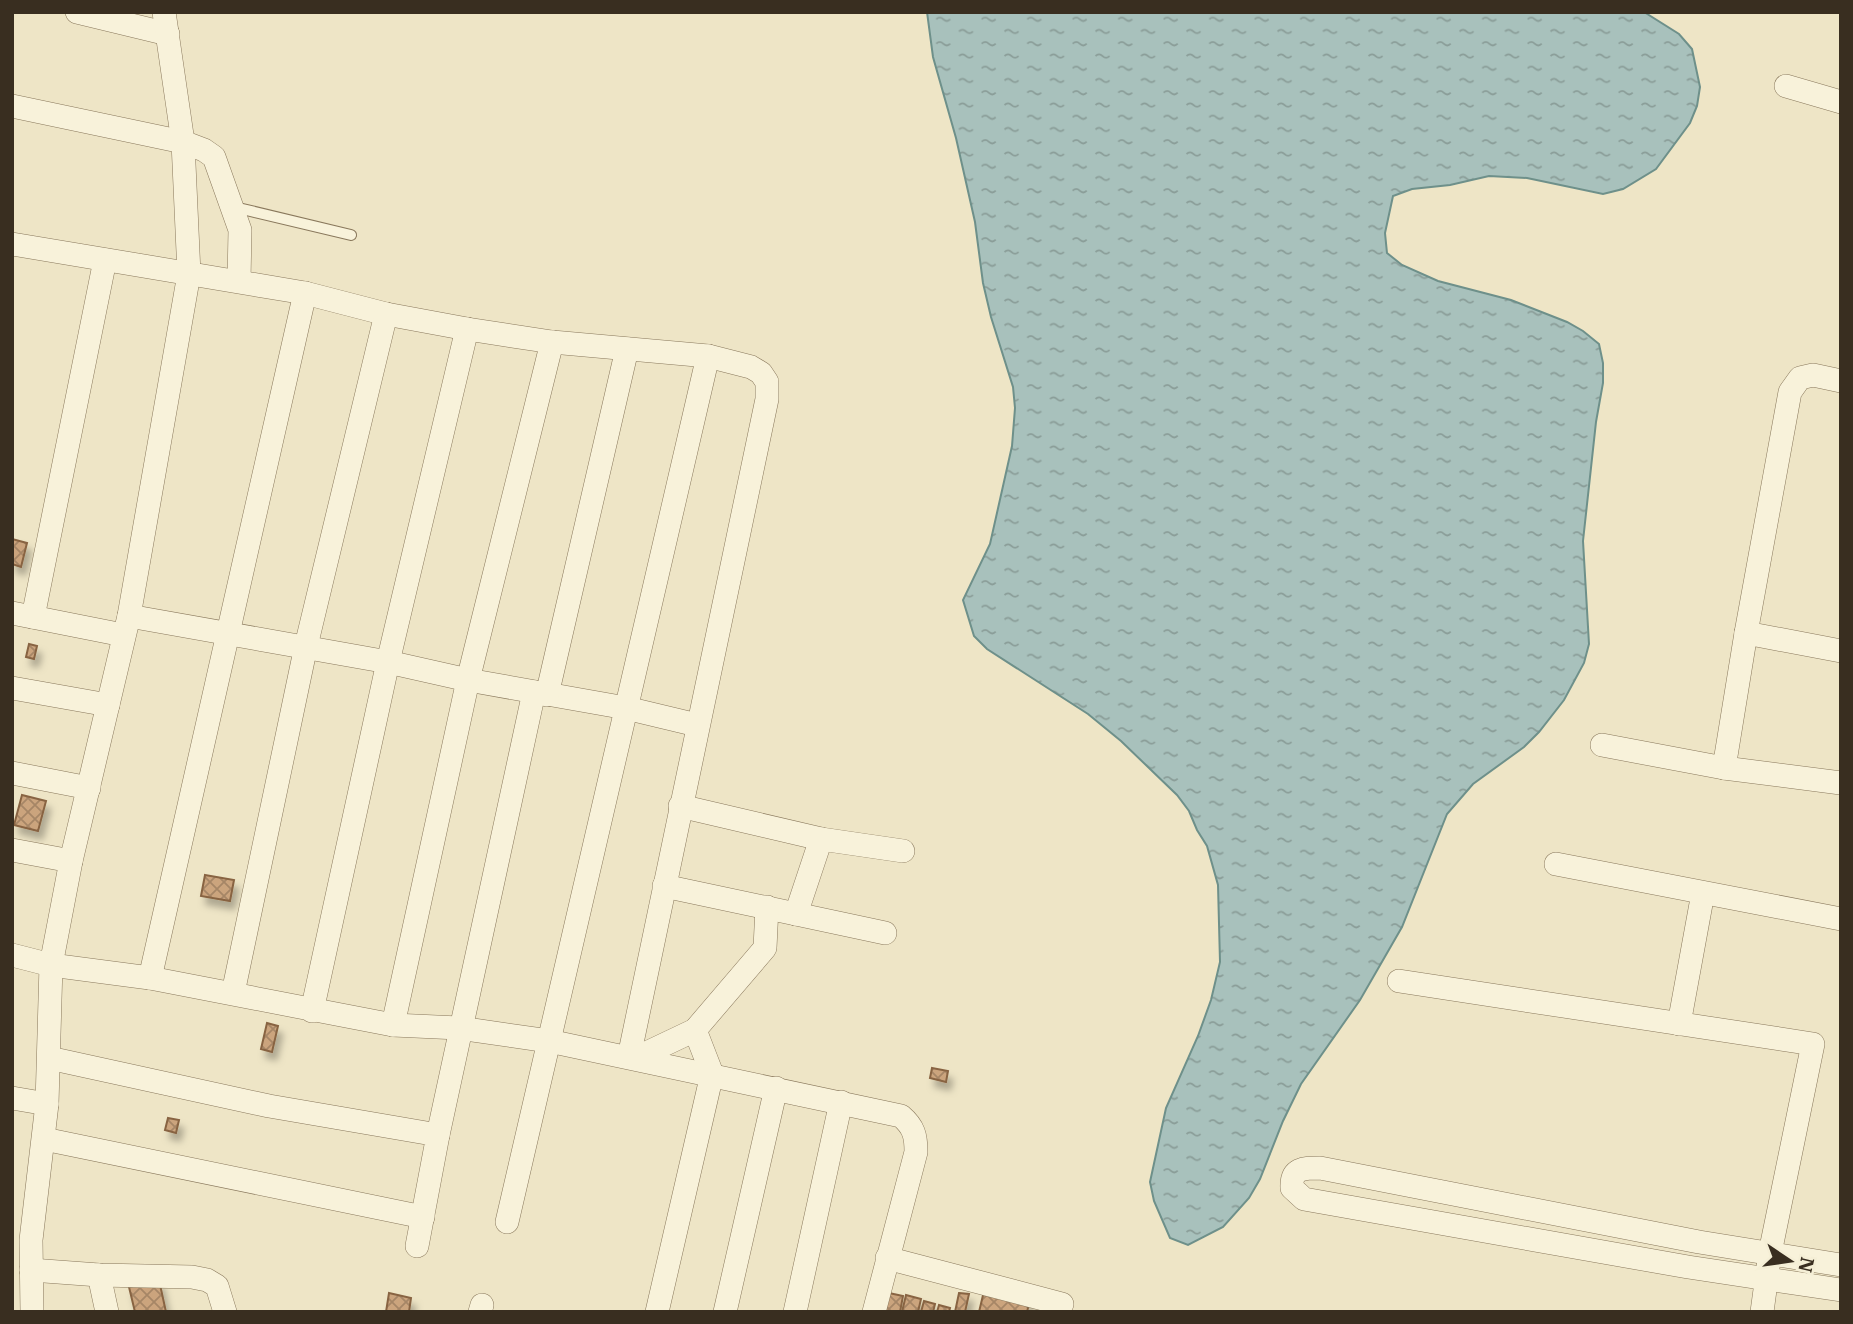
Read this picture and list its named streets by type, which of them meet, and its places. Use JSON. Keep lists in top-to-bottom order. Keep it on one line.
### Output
{"north":"right"}
